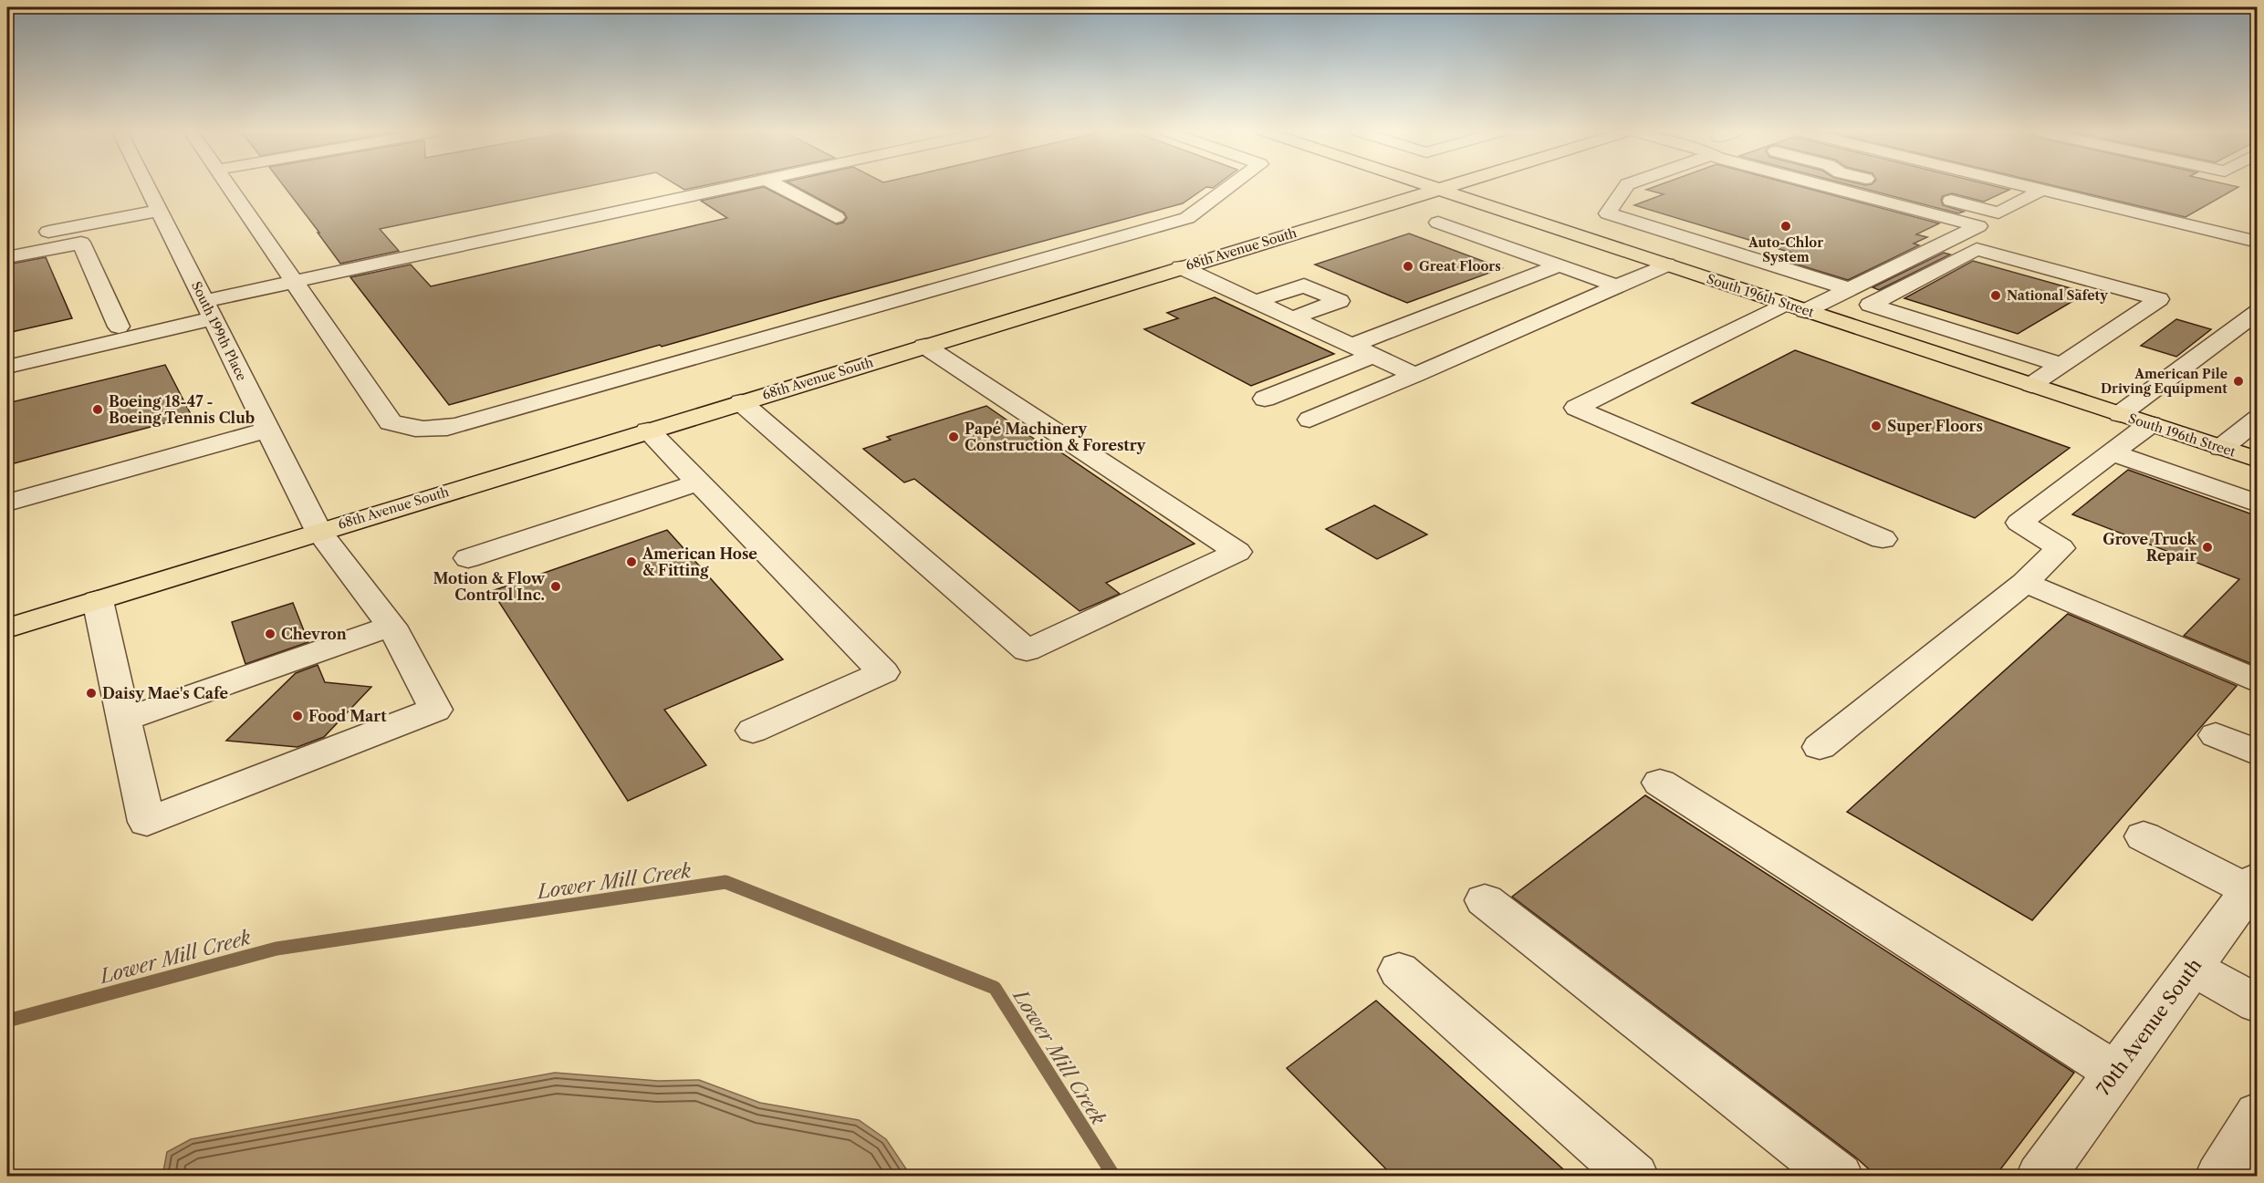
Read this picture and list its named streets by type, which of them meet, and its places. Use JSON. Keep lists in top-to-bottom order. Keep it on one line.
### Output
{"streets":{"main road":["68th Avenue South","South 196th Street"],"street":["South 199th Place","70th Avenue South"]},"crossings":[["68th Avenue South","South 196th Street"],["68th Avenue South","South 199th Place"]],"water":["Lower Mill Creek"],"places":["Auto-Chlor System","Great Floors","National Safety","American Pile Driving Equipment","Boeing 18-47 - Boeing Tennis Club","Super Floors","Papé Machinery Construction & Forestry","Grove Truck Repair","American Hose & Fitting","Motion & Flow Control Inc.","Chevron","Daisy Mae's Cafe","Food Mart"]}
